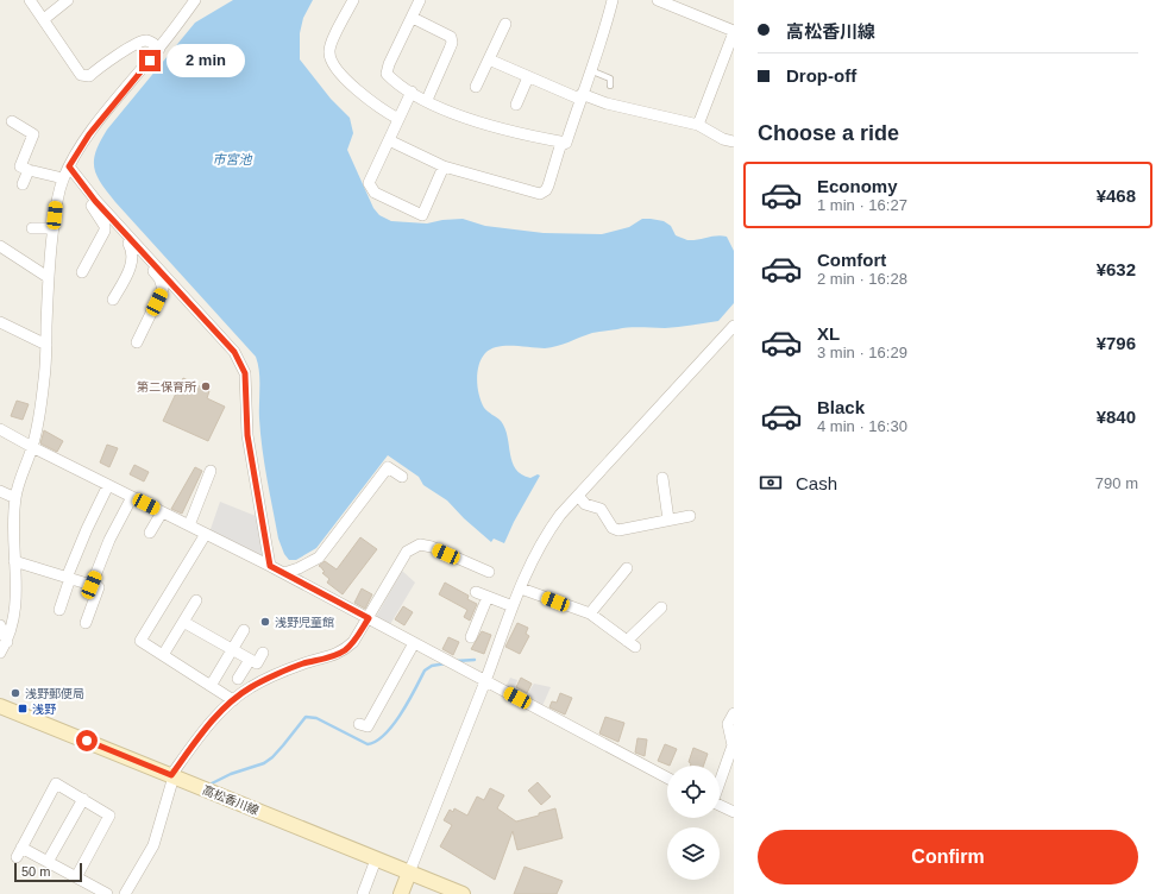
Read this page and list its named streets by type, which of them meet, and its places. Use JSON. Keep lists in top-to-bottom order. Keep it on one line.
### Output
{"streets":{"main road":["高松香川線"]},"water":["市宮池"],"places":{"other":["第二保育所","浅野児童館","浅野郵便局"],"transit":["浅野"]},"scale_bar":"50 m","page":{"banner":["高松香川線","Drop-off"],"bubble":"2 min","heading":"Choose a ride","list":[{"name":"Economy","note":"1 min · 16:27","value":"¥468"},{"name":"Comfort","note":"2 min · 16:28","value":"¥632"},{"name":"XL","note":"3 min · 16:29","value":"¥796"},{"name":"Black","note":"4 min · 16:30","value":"¥840"}],"pay":["Cash","790 m"],"buttons":"Confirm","scale":"50 m"}}
